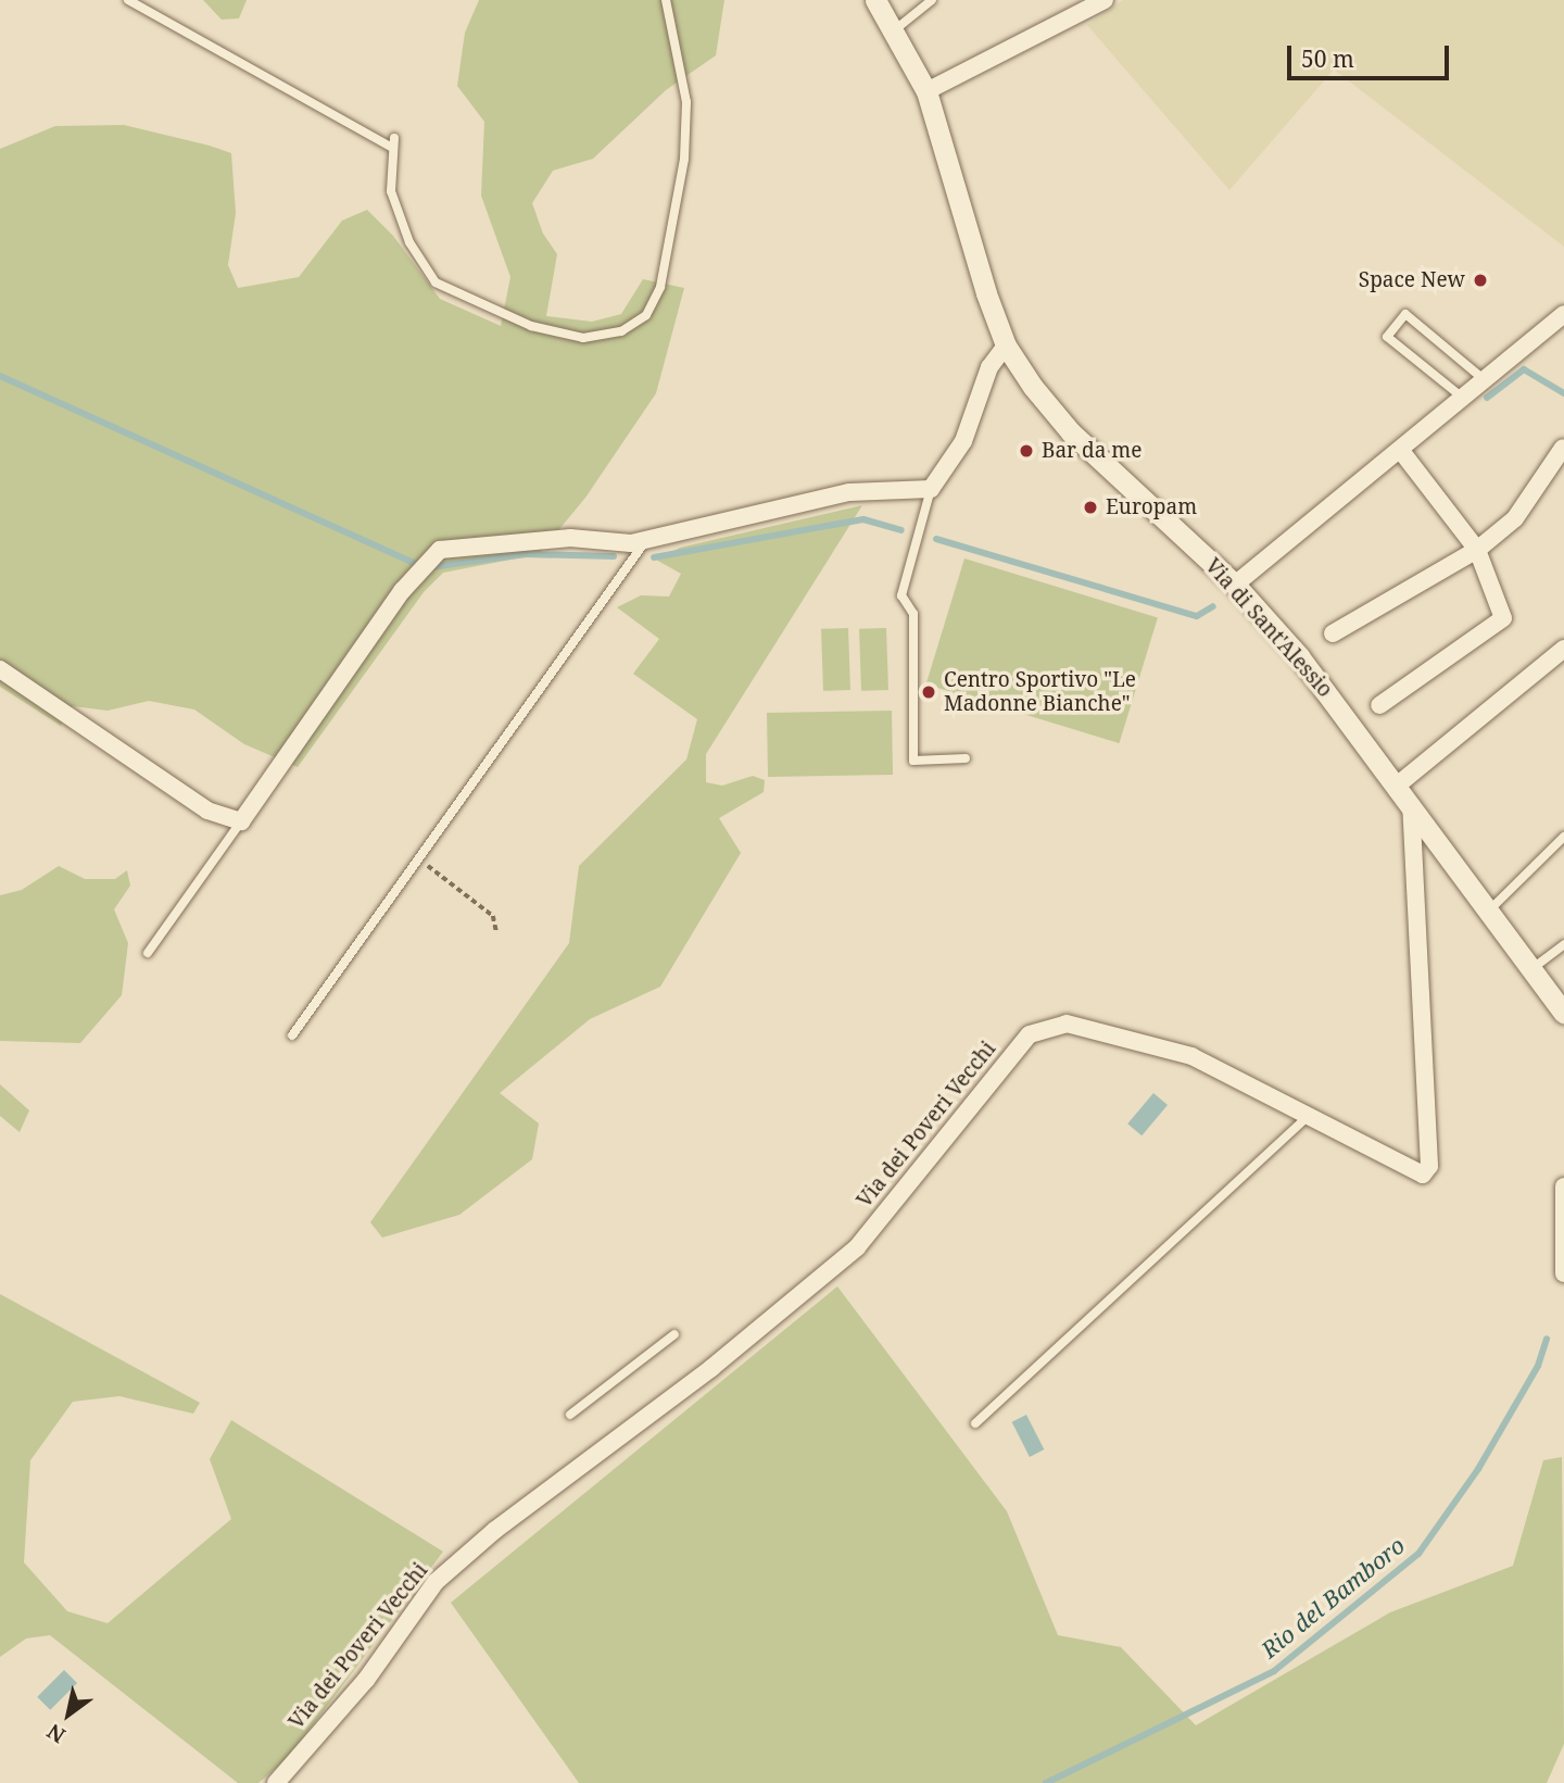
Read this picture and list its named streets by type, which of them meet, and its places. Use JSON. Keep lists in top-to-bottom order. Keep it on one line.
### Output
{"streets":{"street":["Via di Sant'Alessio","Via dei Poveri Vecchi"]},"crossings":[["Via di Sant'Alessio","Via dei Poveri Vecchi"]],"water":["Rio del Bamboro"],"places":["Space New","Bar da me","Europam","Centro Sportivo \"Le Madonne Bianche\""],"scale_bar":"50 m","north":"bottom left"}
